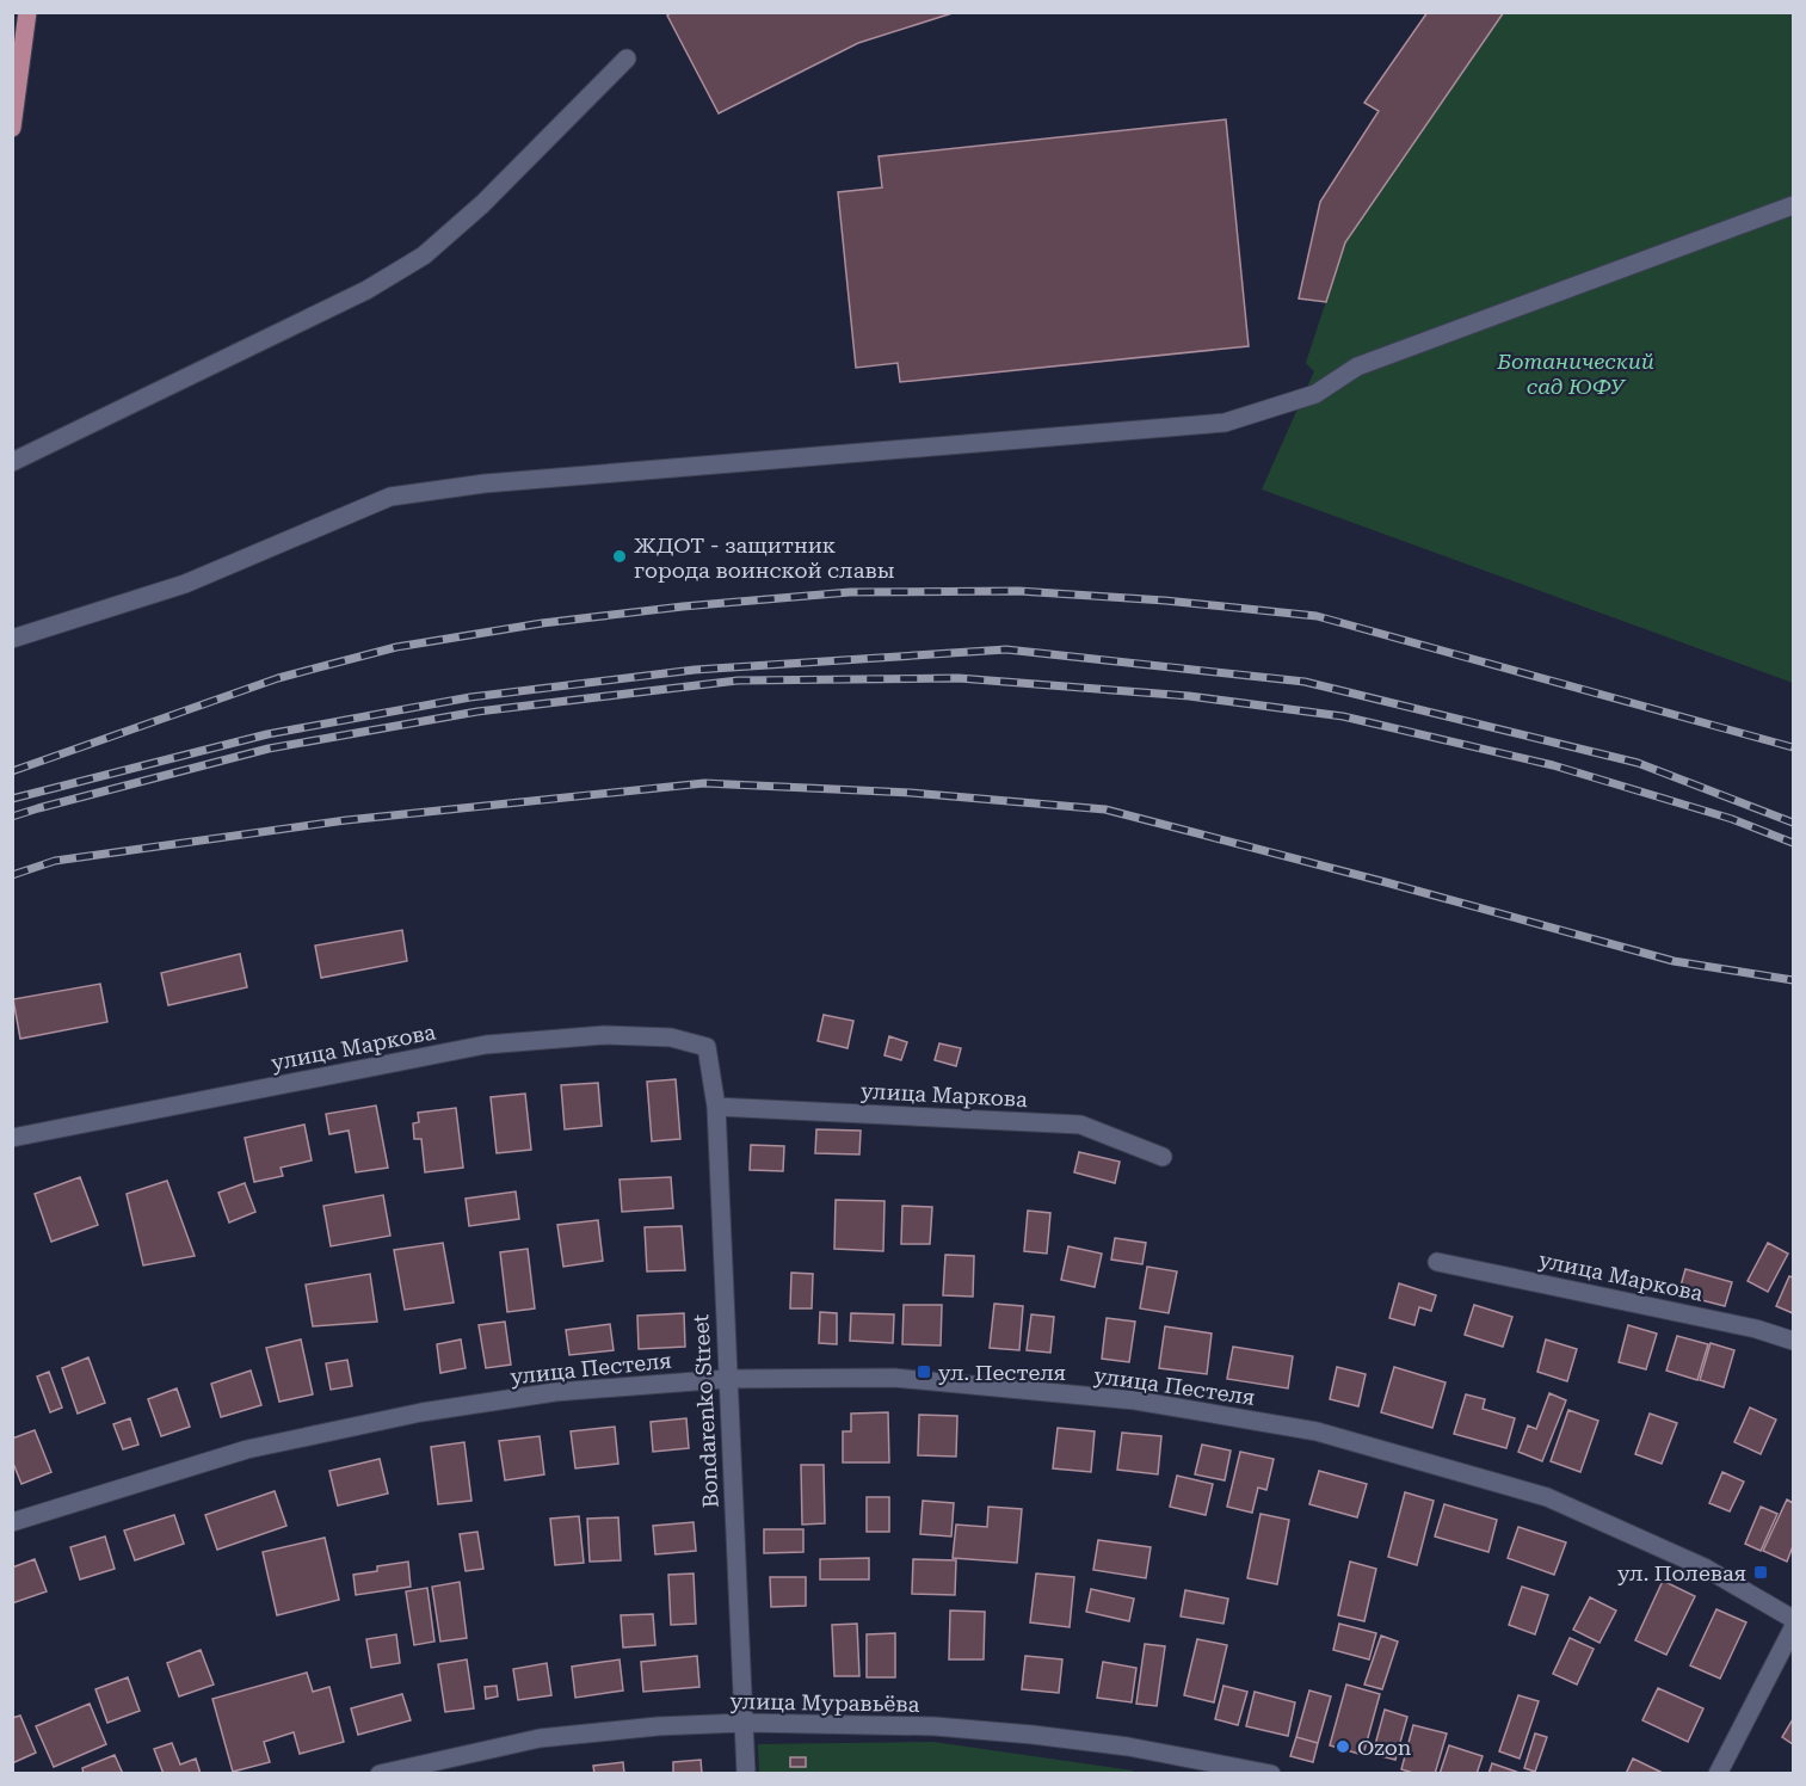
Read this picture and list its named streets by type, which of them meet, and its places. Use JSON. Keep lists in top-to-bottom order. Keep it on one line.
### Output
{"streets":{"street":["улица Маркова","улица Пестеля","Bondarenko Street","улица Муравьёва"]},"crossings":[["улица Маркова","Bondarenko Street"],["улица Пестеля","Bondarenko Street"],["Bondarenko Street","улица Муравьёва"]],"parks":["Ботанический сад ЮФУ"],"places":{"other":["ЖДОТ - защитник города воинской славы","Ozon"],"transit":["ул. Пестеля","ул. Полевая"]}}
